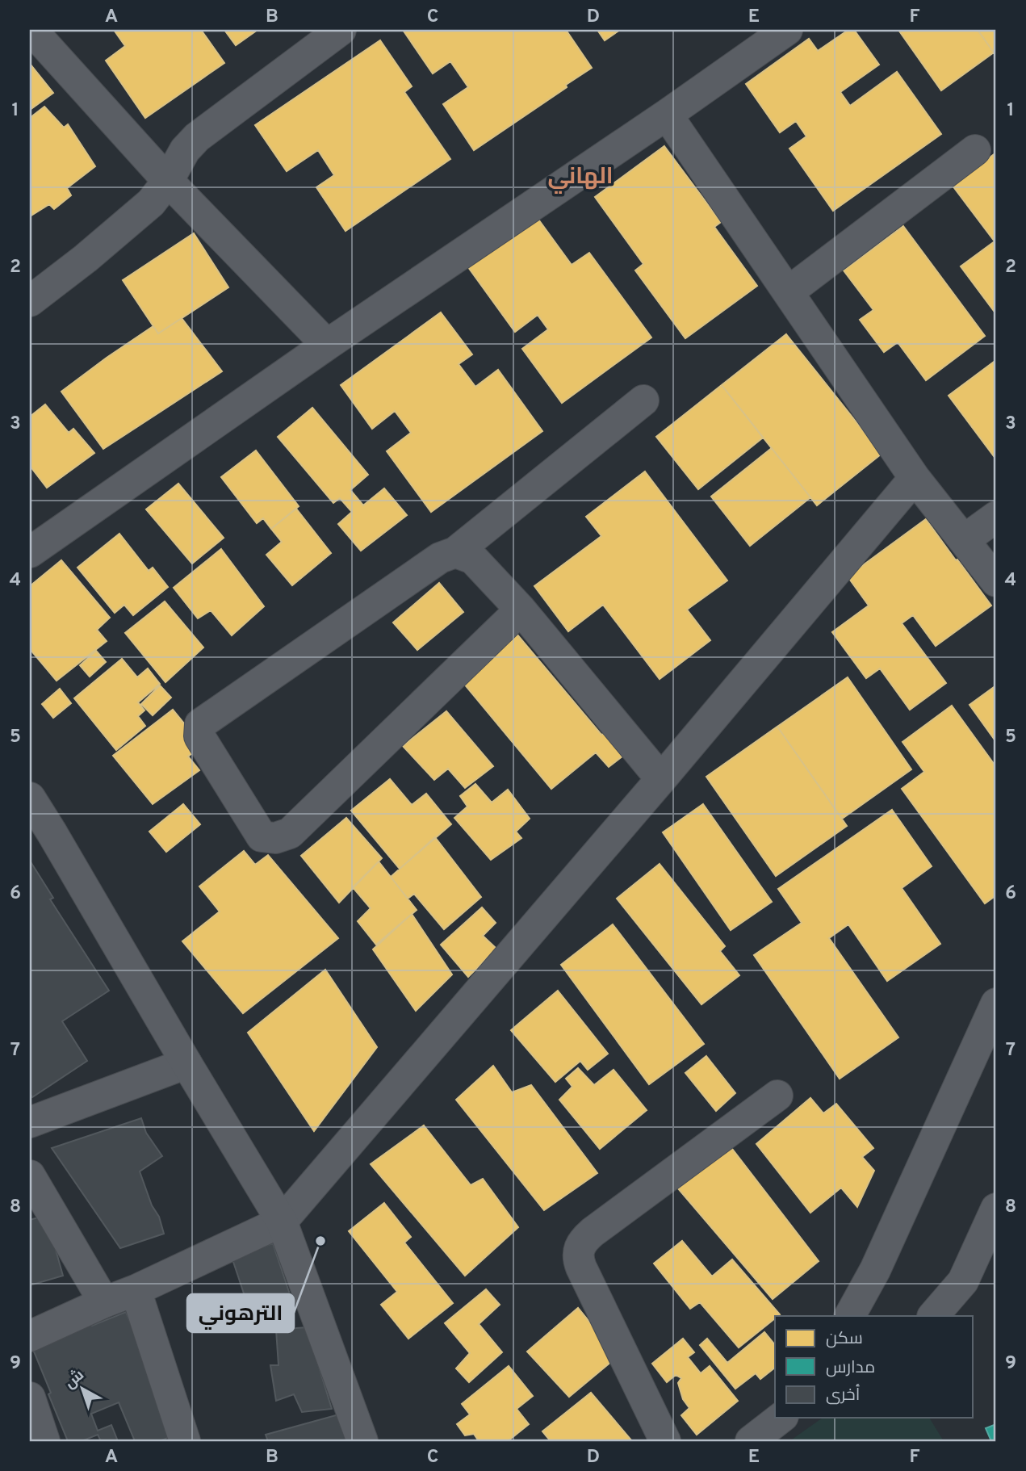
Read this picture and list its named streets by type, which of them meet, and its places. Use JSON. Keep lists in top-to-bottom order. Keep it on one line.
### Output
{"districts":["الهاني"],"places":["الترهوني"],"legend":["سكن","مدارس","أخرى"],"north":"top left","grid":{"columns":["A","B","C","D","E","F"],"rows":["1","2","3","4","5","6","7","8","9"]}}
